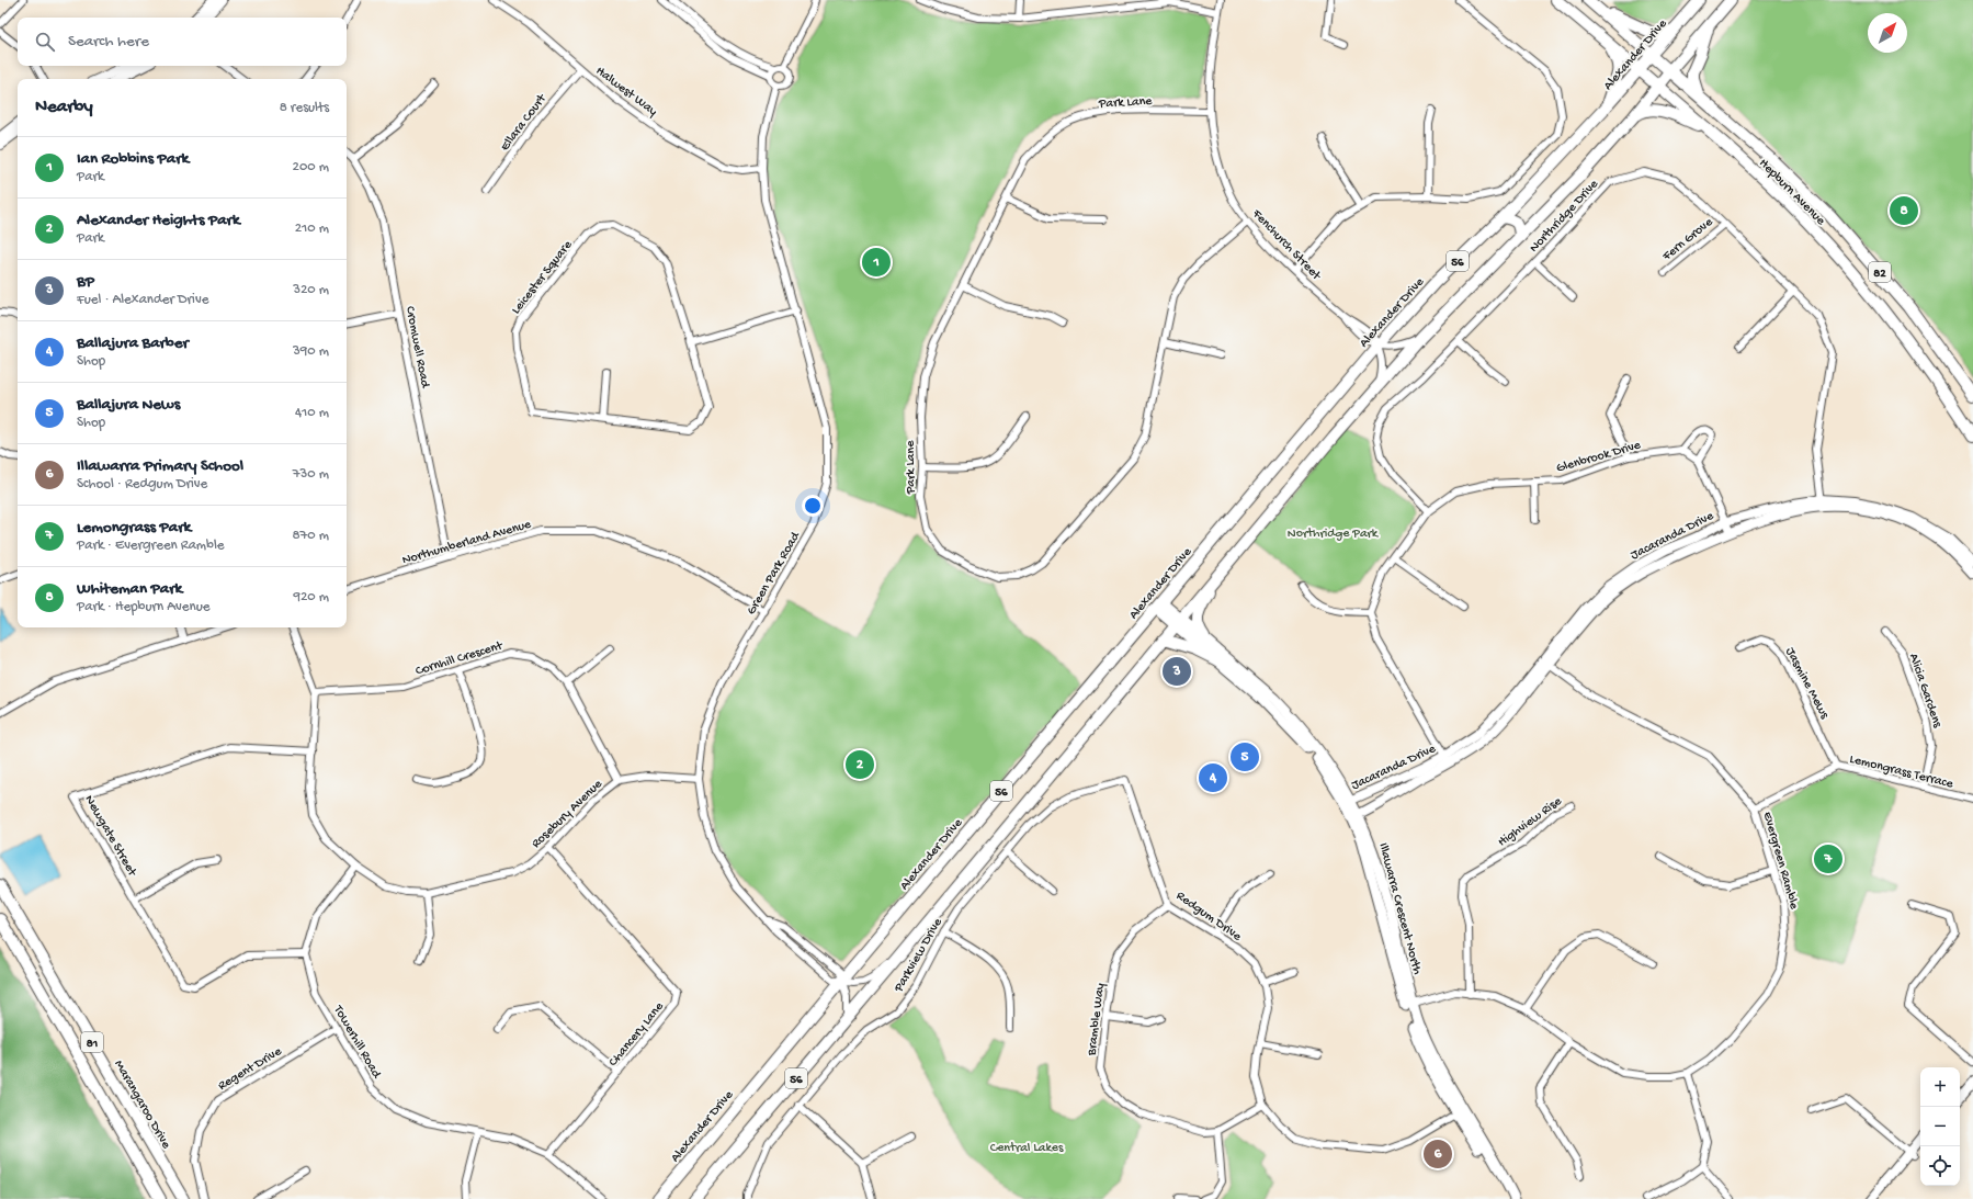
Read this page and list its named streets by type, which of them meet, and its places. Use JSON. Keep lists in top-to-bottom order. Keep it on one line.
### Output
{"streets":{"main road":["Alexander Drive","Hepburn Avenue","56","82","Illawarra Crescent North","81","Marangaroo Drive"],"street":["Halwest Way","Park Lane","Ellara Court","Northridge Drive","Fern Grove","Fenchurch Street","Leicester Square","Cromwell Road","Glenbrook Drive","Jacaranda Drive","Northumberland Avenue","Green Park Road","Cornhill Crescent","Jasmine Mews","Alicia Gardens","Lemongrass Terrace","Rosebury Avenue","Highview Rise","Newgate Street","Evergreen Ramble","Redgum Drive","Parkview Drive","Bramble Way","Chancery Lane","Towerhill Road","Regent Drive"]},"crossings":[["Alexander Drive","Hepburn Avenue"],["Alexander Drive","Fenchurch Street"],["Alexander Drive","Green Park Road"],["Alexander Drive","Illawarra Crescent North"],["Halwest Way","Ellara Court"],["Halwest Way","Green Park Road"],["Park Lane","Fenchurch Street"],["Hepburn Avenue","56"],["Northridge Drive","Fern Grove"],["Northridge Drive","Glenbrook Drive"],["Northridge Drive","Jacaranda Drive"],["Fenchurch Street","56"],["56","Green Park Road"],["56","Illawarra Crescent North"],["Cromwell Road","Northumberland Avenue"],["Jacaranda Drive","Evergreen Ramble"],["Jacaranda Drive","Illawarra Crescent North"],["Northumberland Avenue","Green Park Road"],["Green Park Road","Rosebury Avenue"],["Cornhill Crescent","Rosebury Avenue"],["Jasmine Mews","Lemongrass Terrace"],["Alicia Gardens","Lemongrass Terrace"],["Lemongrass Terrace","Evergreen Ramble"],["Rosebury Avenue","Newgate Street"],["Rosebury Avenue","Chancery Lane"],["Highview Rise","Evergreen Ramble"],["Newgate Street","Towerhill Road"],["Evergreen Ramble","Illawarra Crescent North"],["Illawarra Crescent North","Redgum Drive"],["Redgum Drive","Parkview Drive"],["Redgum Drive","Bramble Way"],["Chancery Lane","Towerhill Road"],["Towerhill Road","Regent Drive"]],"parks":["Northridge Park","Central Lakes"],"north":"top right","page":{"search":"Search here","heading":["Nearby","8 results"],"list":[{"mark":"1","name":"Ian Robbins Park","note":"Park","value":"200 m"},{"mark":"2","name":"Alexander Heights Park","note":"Park","value":"210 m"},{"mark":"3","name":"BP","note":"Fuel · Alexander Drive","value":"320 m"},{"mark":"4","name":"Ballajura Barber","note":"Shop","value":"390 m"},{"mark":"5","name":"Ballajura News","note":"Shop","value":"410 m"},{"mark":"6","name":"Illawarra Primary School","note":"School · Redgum Drive","value":"730 m"},{"mark":"7","name":"Lemongrass Park","note":"Park · Evergreen Ramble","value":"870 m"},{"mark":"8","name":"Whiteman Park","note":"Park · Hepburn Avenue","value":"920 m"}],"pins":["8","1","3","5","2","4","7","6"],"map_buttons":["+","−"]}}
